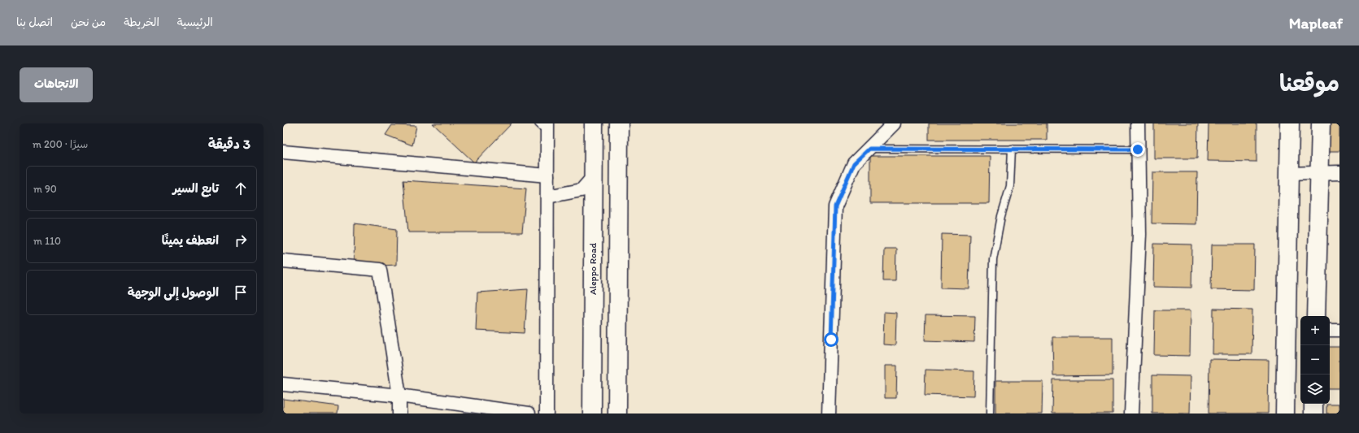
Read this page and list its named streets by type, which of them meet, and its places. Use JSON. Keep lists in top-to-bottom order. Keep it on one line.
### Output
{"streets":{"main road":["Aleppo Road"]},"page":{"header":"Mapleaf","nav":["الرئيسية","الخريطة","من نحن","اتصل بنا"],"title":"موقعنا","buttons":"الاتجاهات","heading":["3 دقيقة","سيرًا · 200 m"],"list":[["تابع السير","90 m"],["انعطف يمينًا","110 m"],"الوصول إلى الوجهة"],"map_buttons":["+","−"]}}
